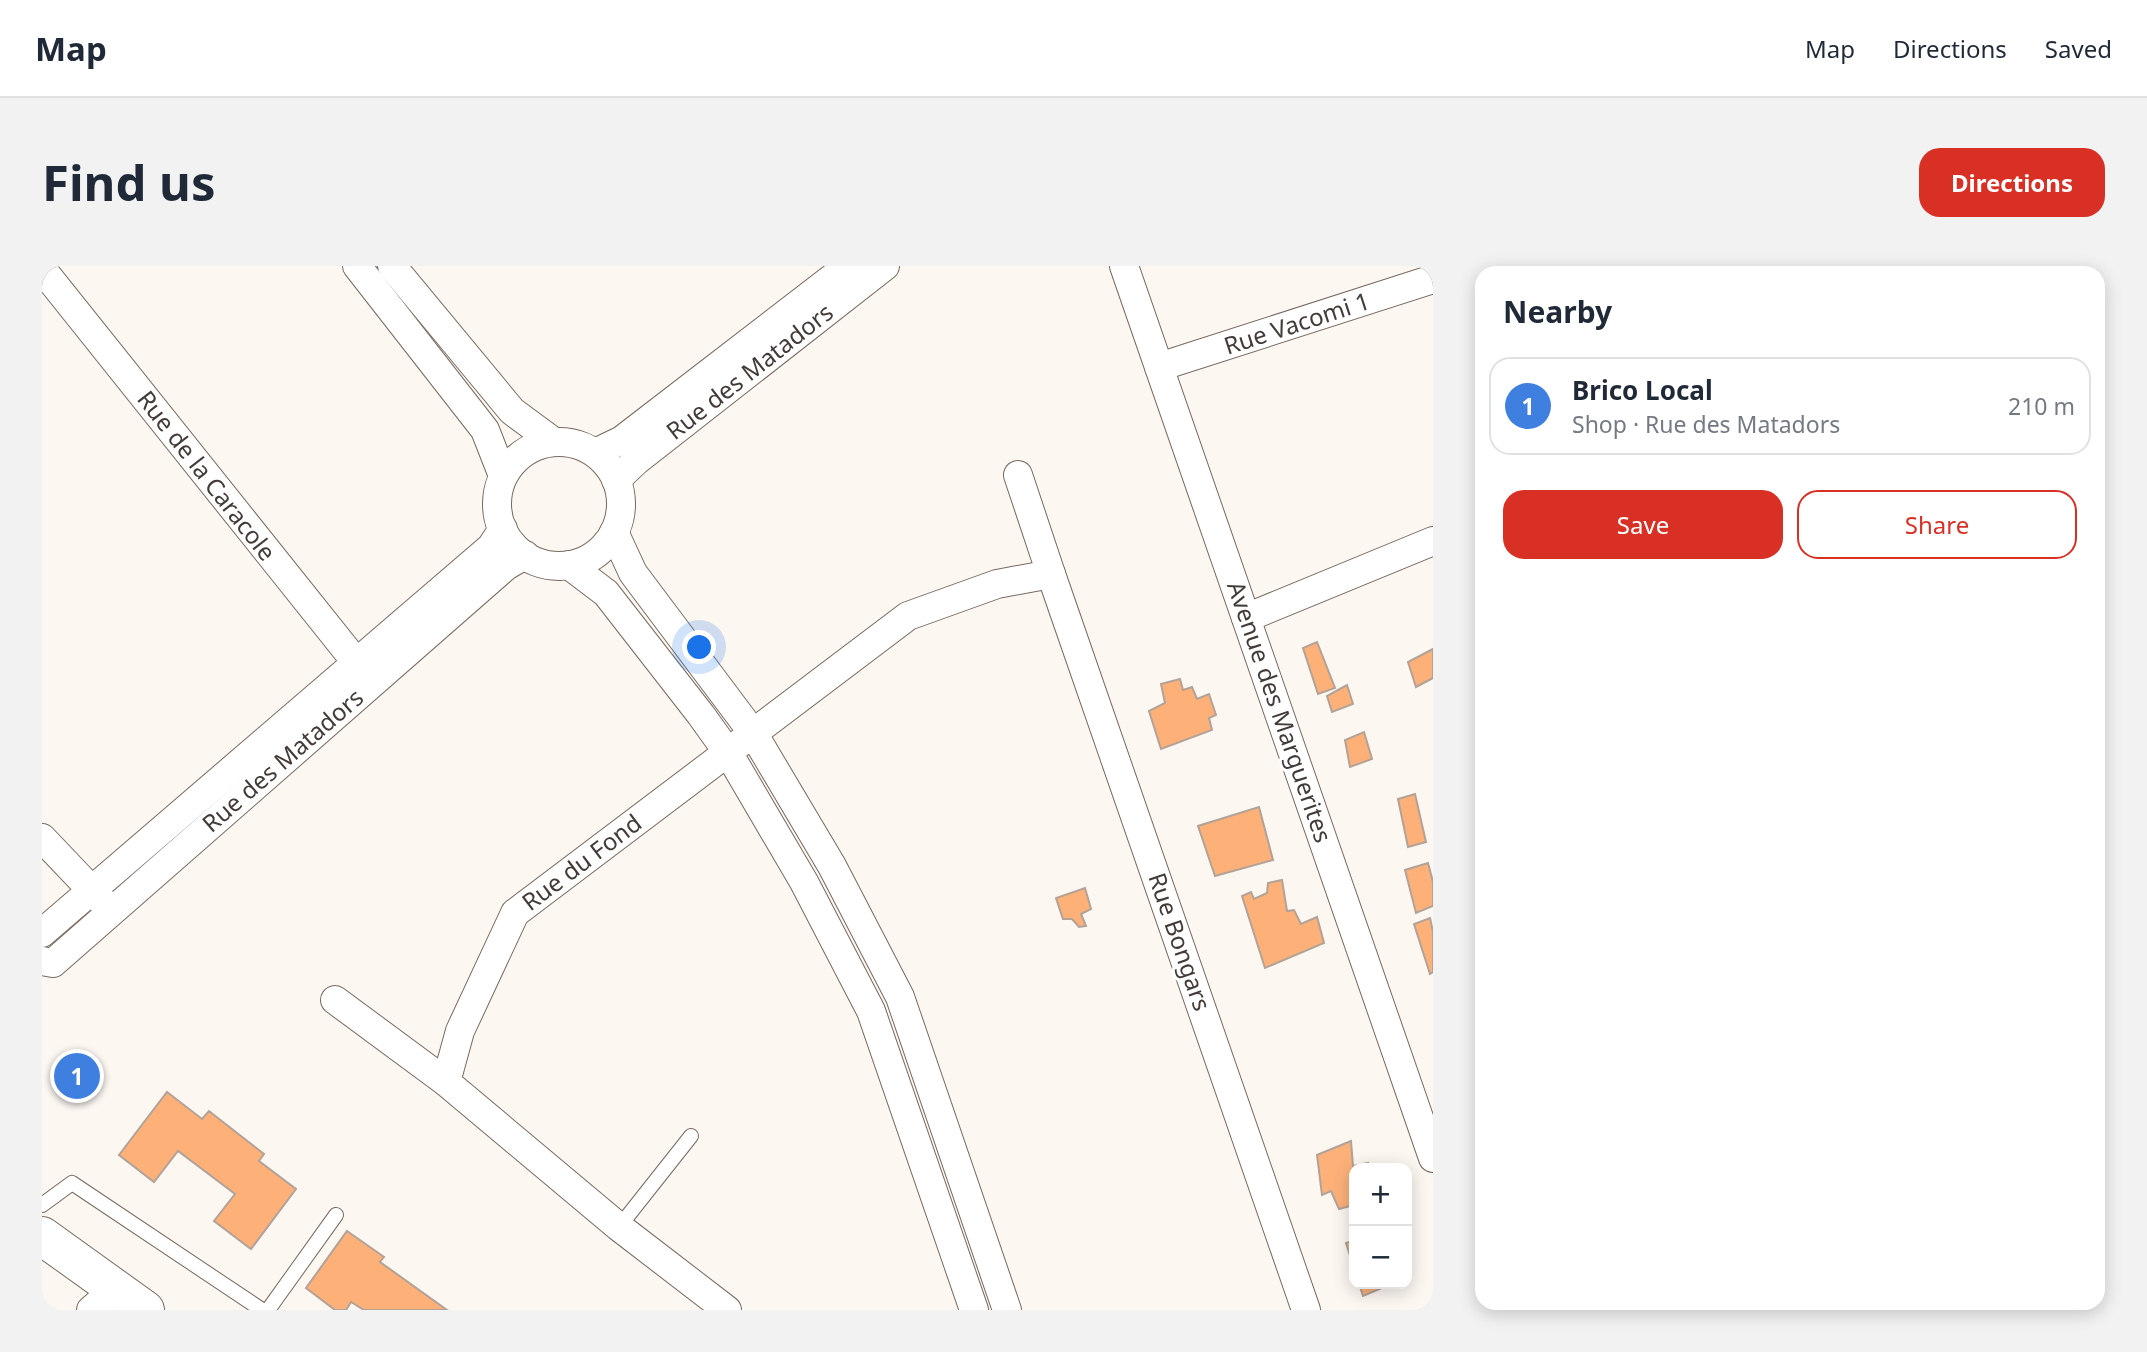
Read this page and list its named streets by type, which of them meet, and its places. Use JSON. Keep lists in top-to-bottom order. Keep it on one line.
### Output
{"streets":{"street":["Rue Vacomi 1","Rue des Matadors","Rue de la Caracole","Avenue des Marguerites","Rue du Fond","Rue Bongars"]},"crossings":[["Rue Vacomi 1","Avenue des Marguerites"],["Rue des Matadors","Rue de la Caracole"]],"page":{"header":"Map","nav":["Map","Directions","Saved"],"buttons":["Directions",["Save","Share"]],"title":"Find us","heading":"Nearby","list":[{"mark":"1","name":"Brico Local","note":"Shop · Rue des Matadors","value":"210 m"}],"pins":"1","map_buttons":["+","−"]}}
